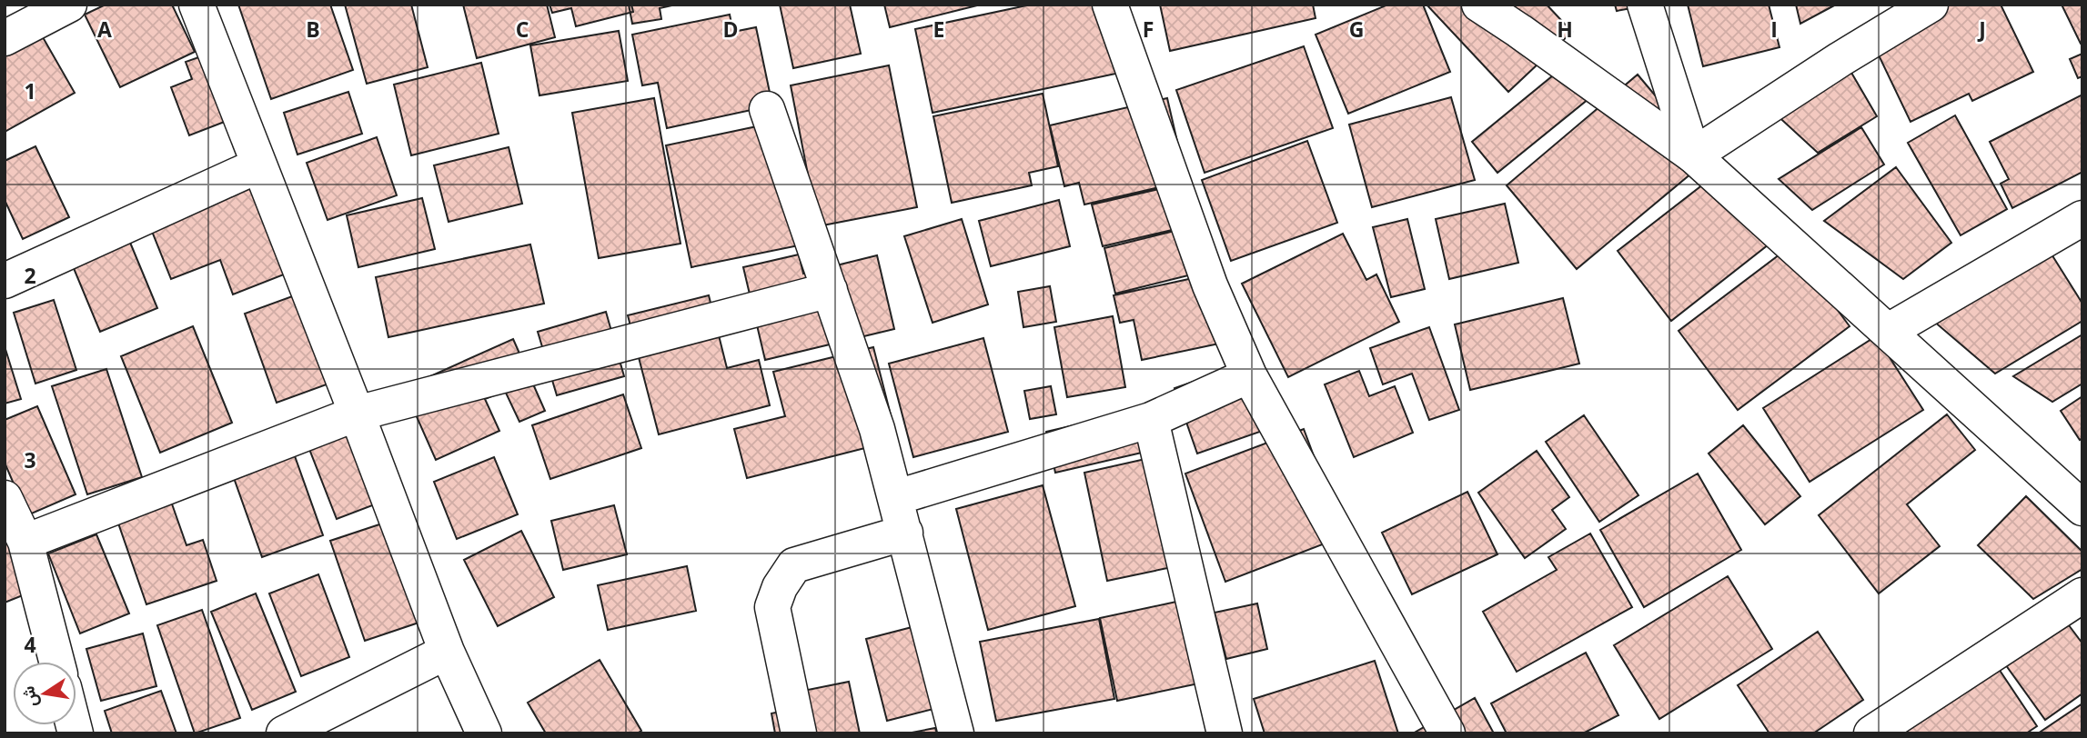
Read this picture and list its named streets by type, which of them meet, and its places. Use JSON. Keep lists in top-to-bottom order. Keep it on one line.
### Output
{"north":"left","grid":{"columns":["A","B","C","D","E","F","G","H","I","J"],"rows":["1","2","3","4"]}}
